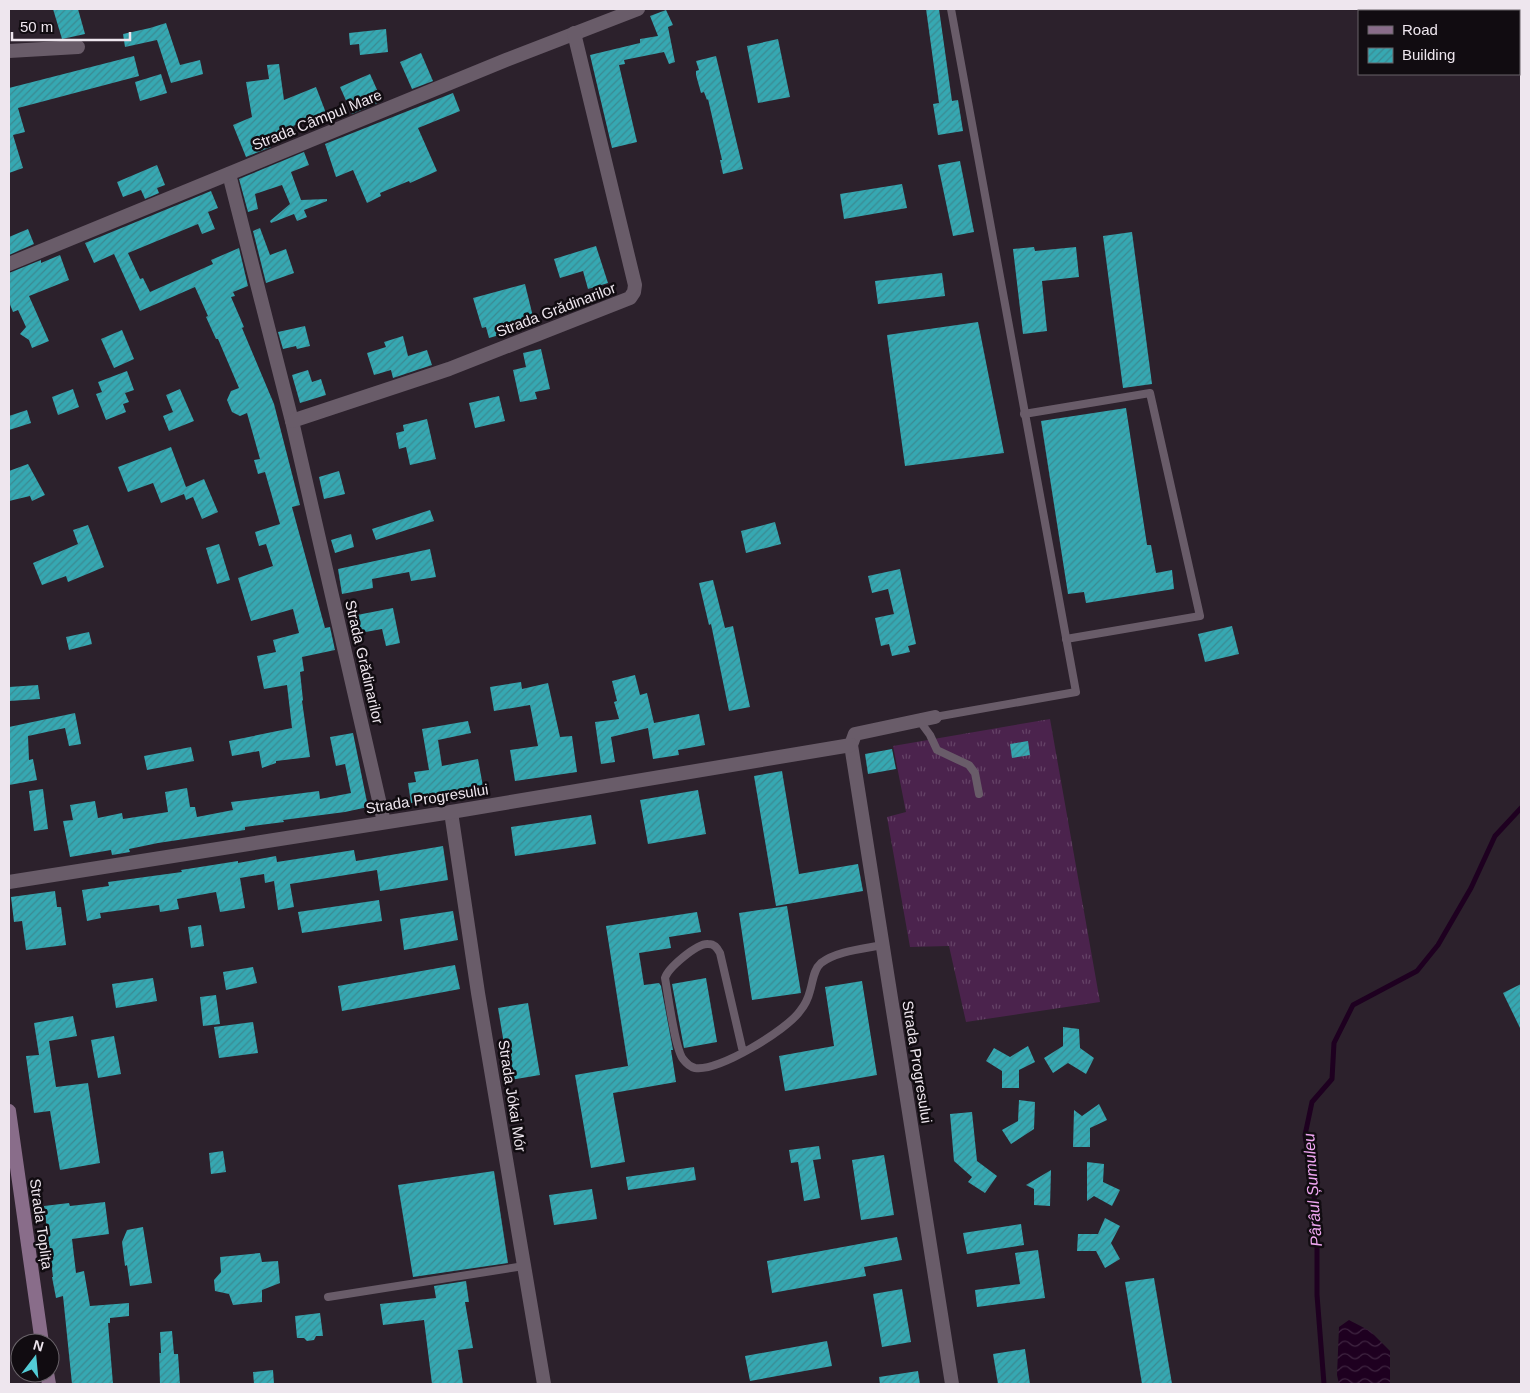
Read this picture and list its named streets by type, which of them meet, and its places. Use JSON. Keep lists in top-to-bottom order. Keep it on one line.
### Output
{"streets":{"main road":["Strada Toplița"],"street":["Strada Câmpul Mare","Strada Grădinarilor","Strada Progresului","Strada Jókai Mór"]},"crossings":[["Strada Câmpul Mare","Strada Grădinarilor"],["Strada Grădinarilor","Strada Progresului"],["Strada Progresului","Strada Jókai Mór"]],"water":["Pârâul Șumuleu"],"legend":["Road","Building"],"scale_bar":"50 m","north":"top"}
